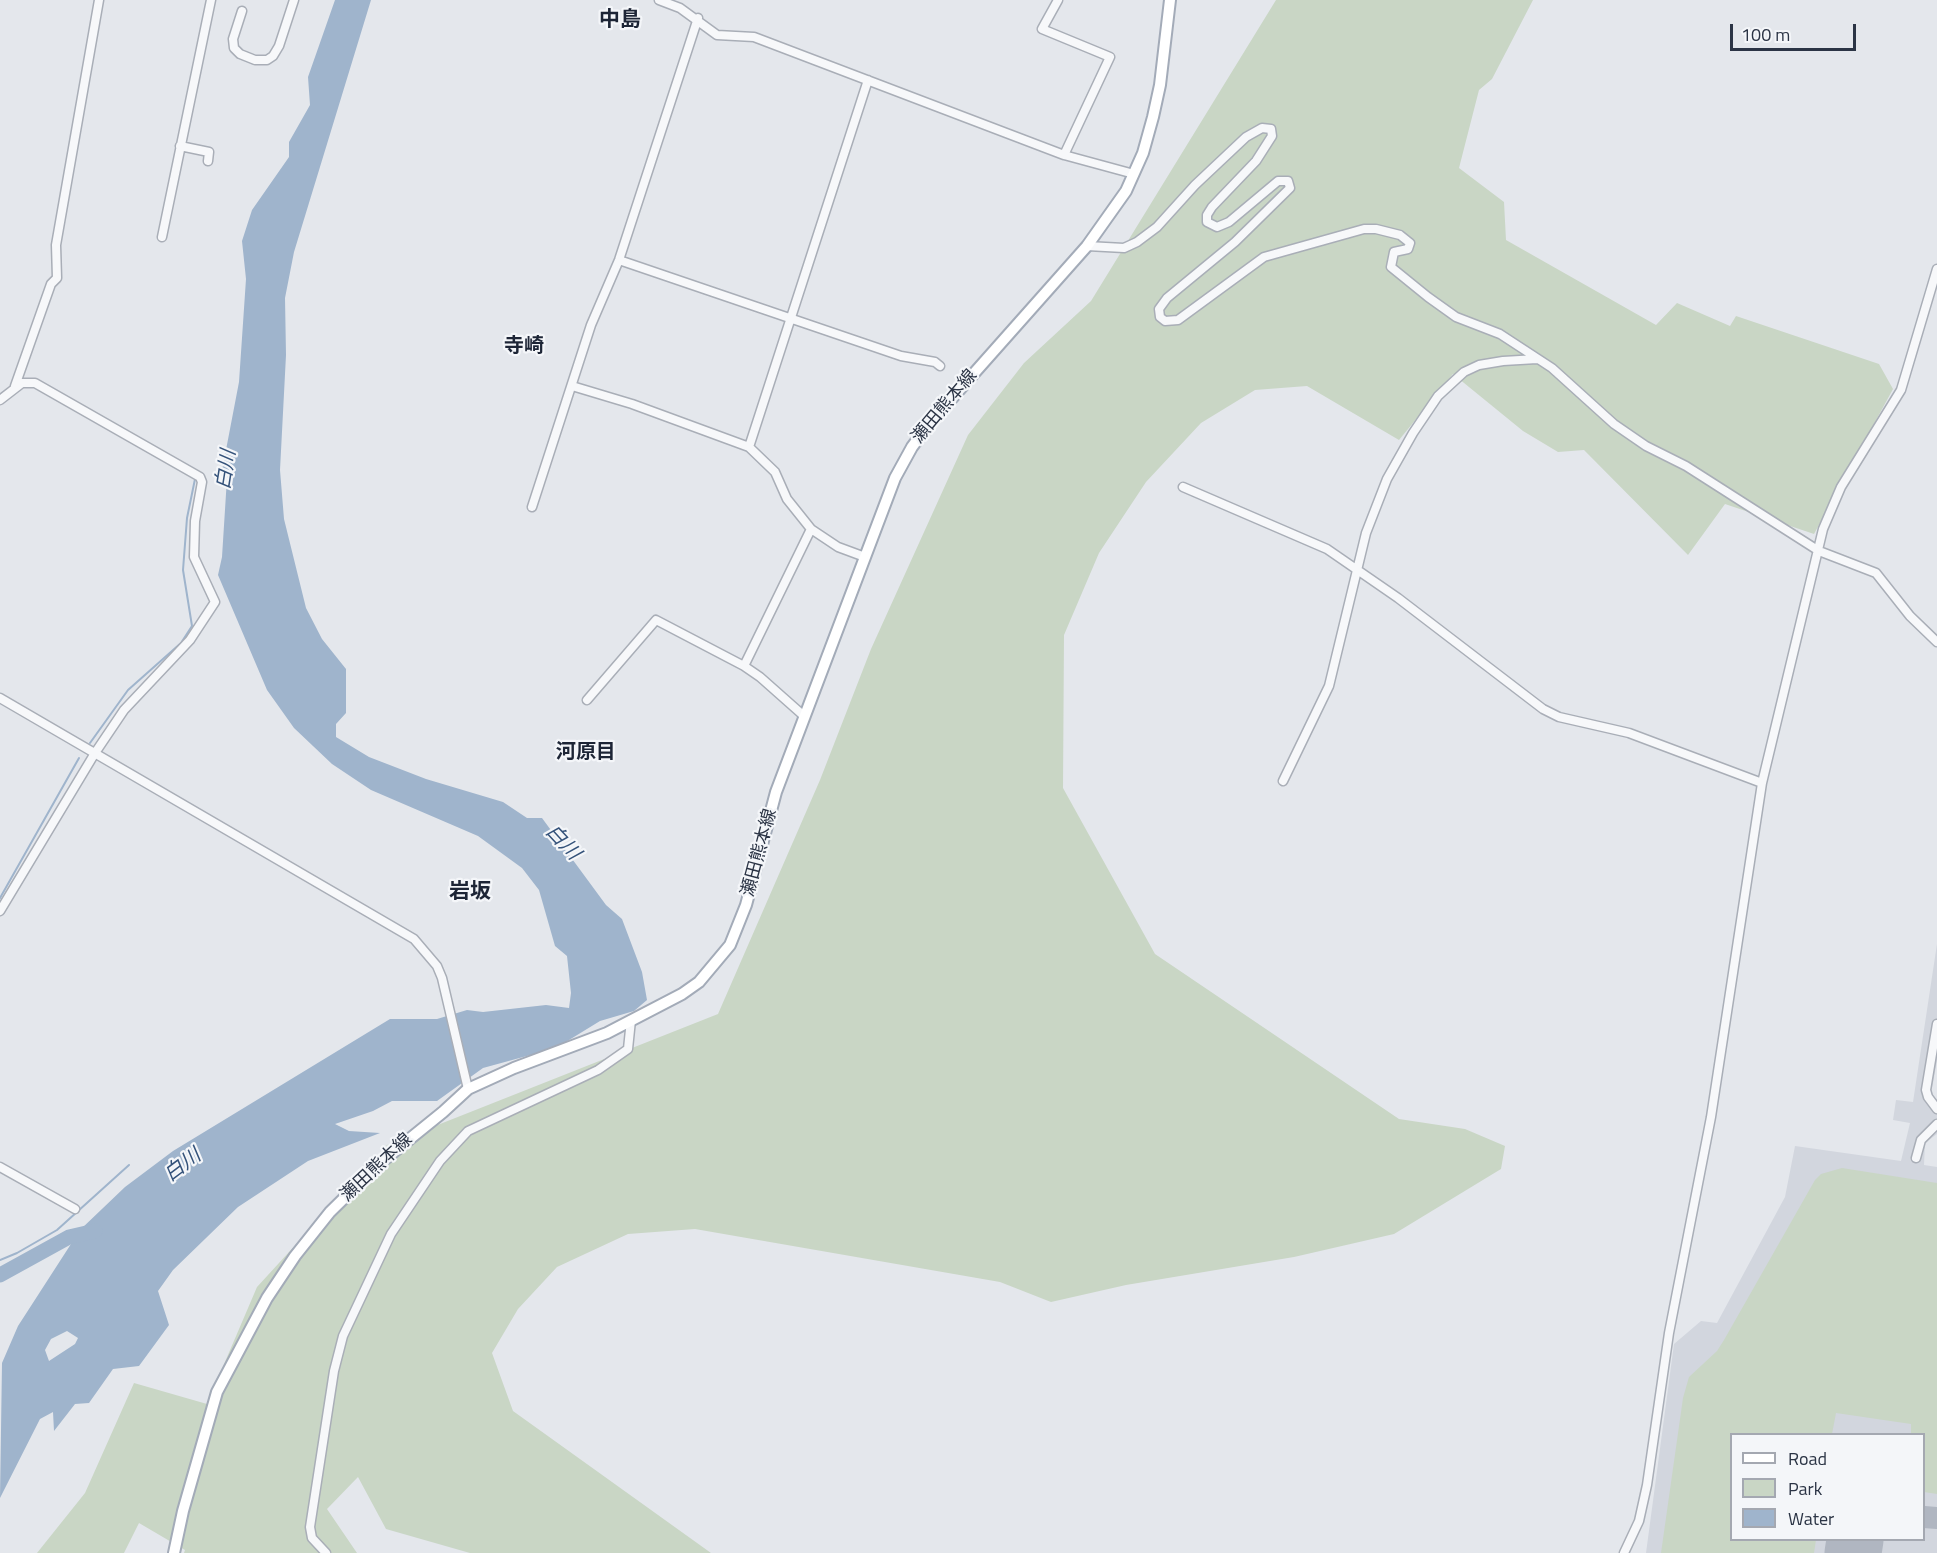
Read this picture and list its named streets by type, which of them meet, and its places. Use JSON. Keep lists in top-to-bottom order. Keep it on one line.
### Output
{"streets":{"main road":["瀬田熊本線"]},"districts":["中島","寺崎","河原目","岩坂"],"water":["白川"],"legend":["Road","Park","Water"],"scale_bar":"100 m"}
